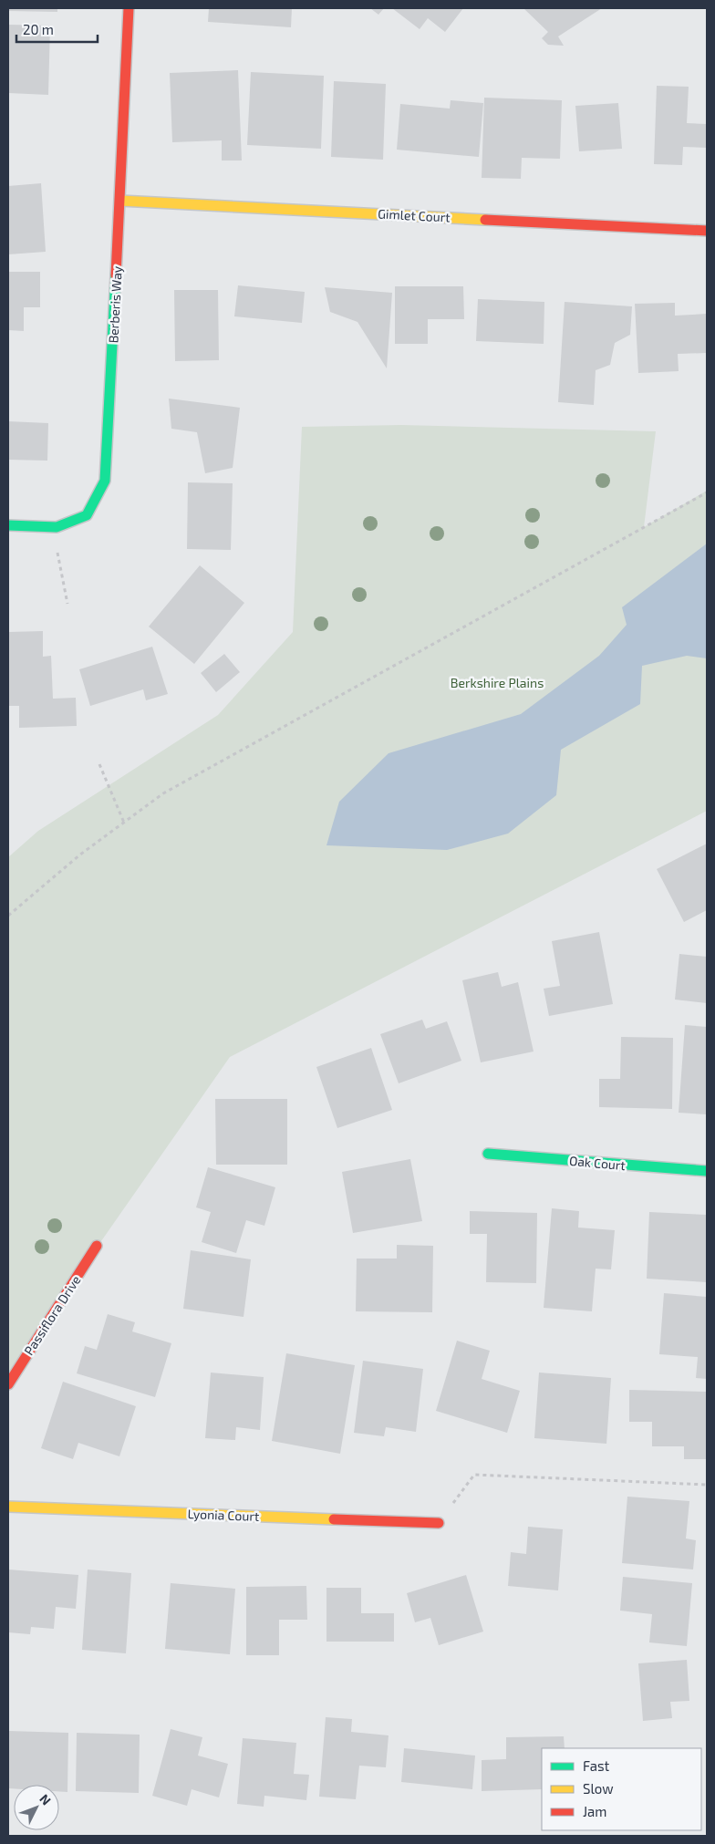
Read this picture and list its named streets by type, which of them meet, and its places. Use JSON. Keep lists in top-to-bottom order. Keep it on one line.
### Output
{"streets":{"street":["Gimlet Court","Berberis Way","Oak Court","Passiflora Drive","Lyonia Court"]},"crossings":[["Gimlet Court","Berberis Way"]],"parks":["Berkshire Plains"],"legend":["Fast","Slow","Jam"],"scale_bar":"20 m","north":"top right"}
